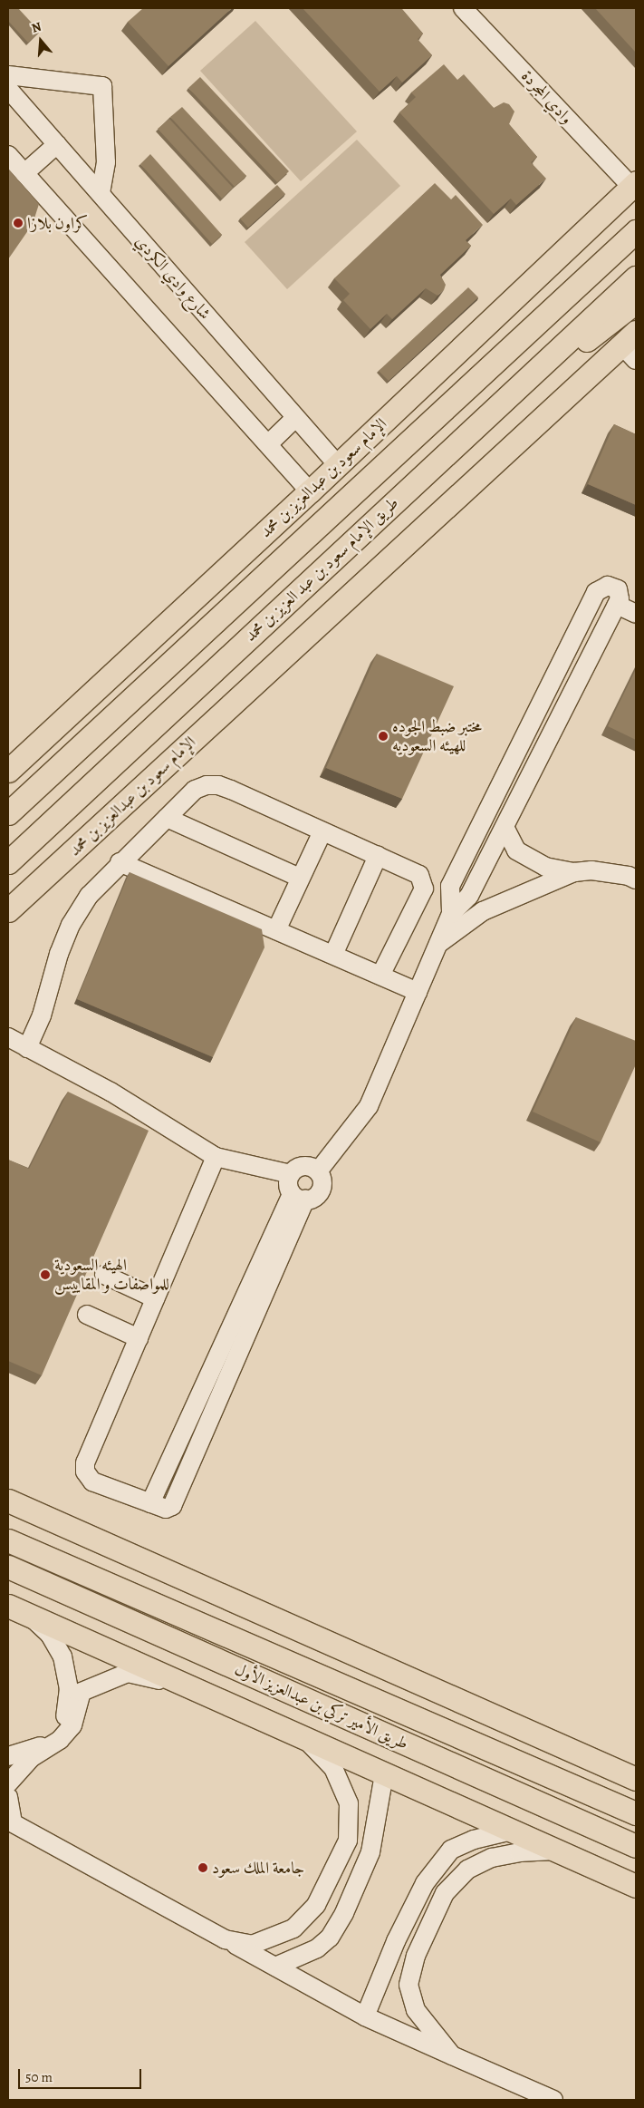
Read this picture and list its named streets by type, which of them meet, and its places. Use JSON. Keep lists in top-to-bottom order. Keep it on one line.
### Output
{"streets":{"main road":["الإمام سعود بن عبدالعزيز بن محمد","طريق الإمام سعود بن عبد العزيز بن محمد","طريق الأمير تركي بن عبدالعزيز الأول"],"street":["وادي المجردة","شارع وادي الكردي"]},"crossings":[["وادي المجردة","الإمام سعود بن عبدالعزيز بن محمد"],["شارع وادي الكردي","الإمام سعود بن عبدالعزيز بن محمد"]],"places":["كراون بلازا","مختبر ضبط الجوده للهيئه السعوديه","الهيئه السعودية للمواصفات و المقاييس","جامعة الملك سعود"],"scale_bar":"50 m","north":"top"}
